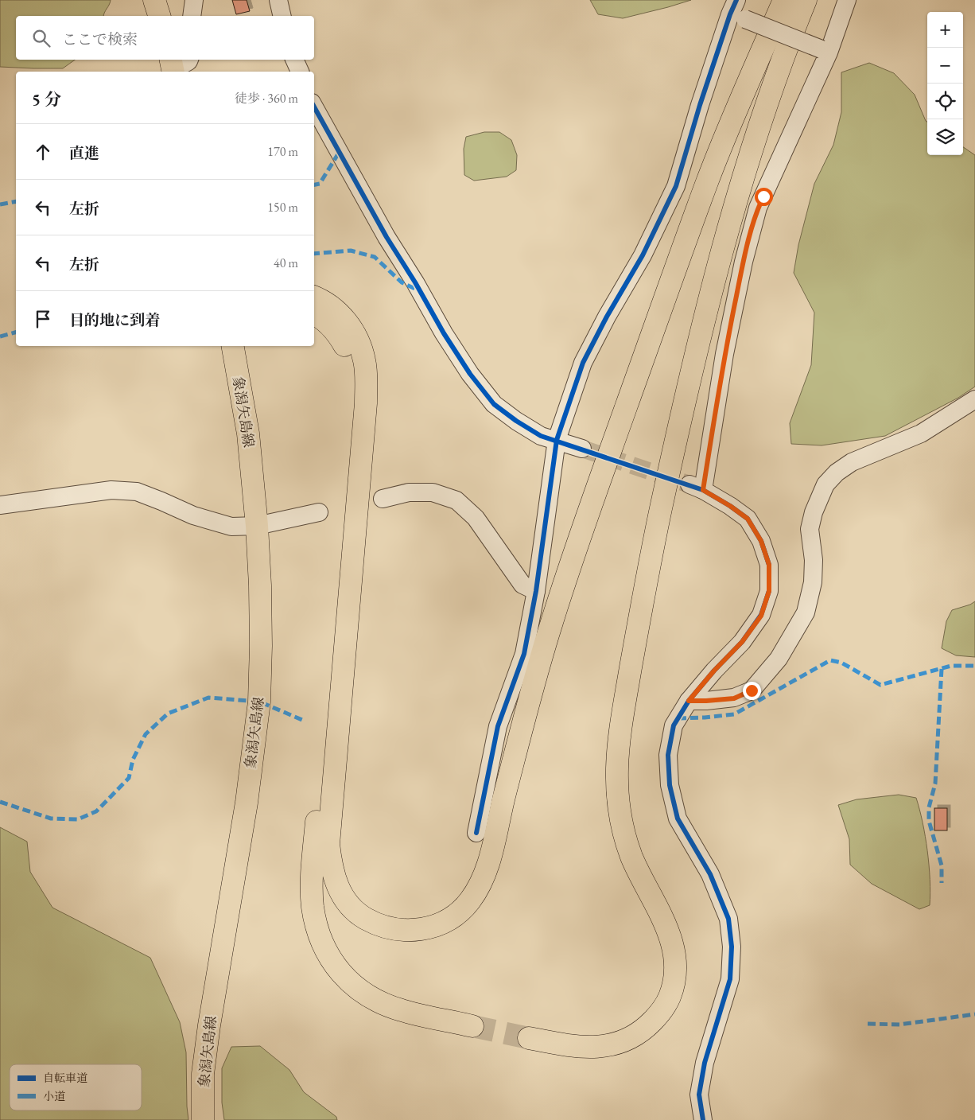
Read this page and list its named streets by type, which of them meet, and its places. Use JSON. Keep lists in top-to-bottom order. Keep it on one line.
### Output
{"streets":{"main road":["象潟矢島線"]},"legend":["自転車道","小道"],"page":{"map_buttons":["+","−"],"search":"ここで検索","heading":["5 分","徒歩 · 360 m"],"list":[["直進","170 m"],["左折","150 m"],["左折","40 m"],"目的地に到着"]}}
